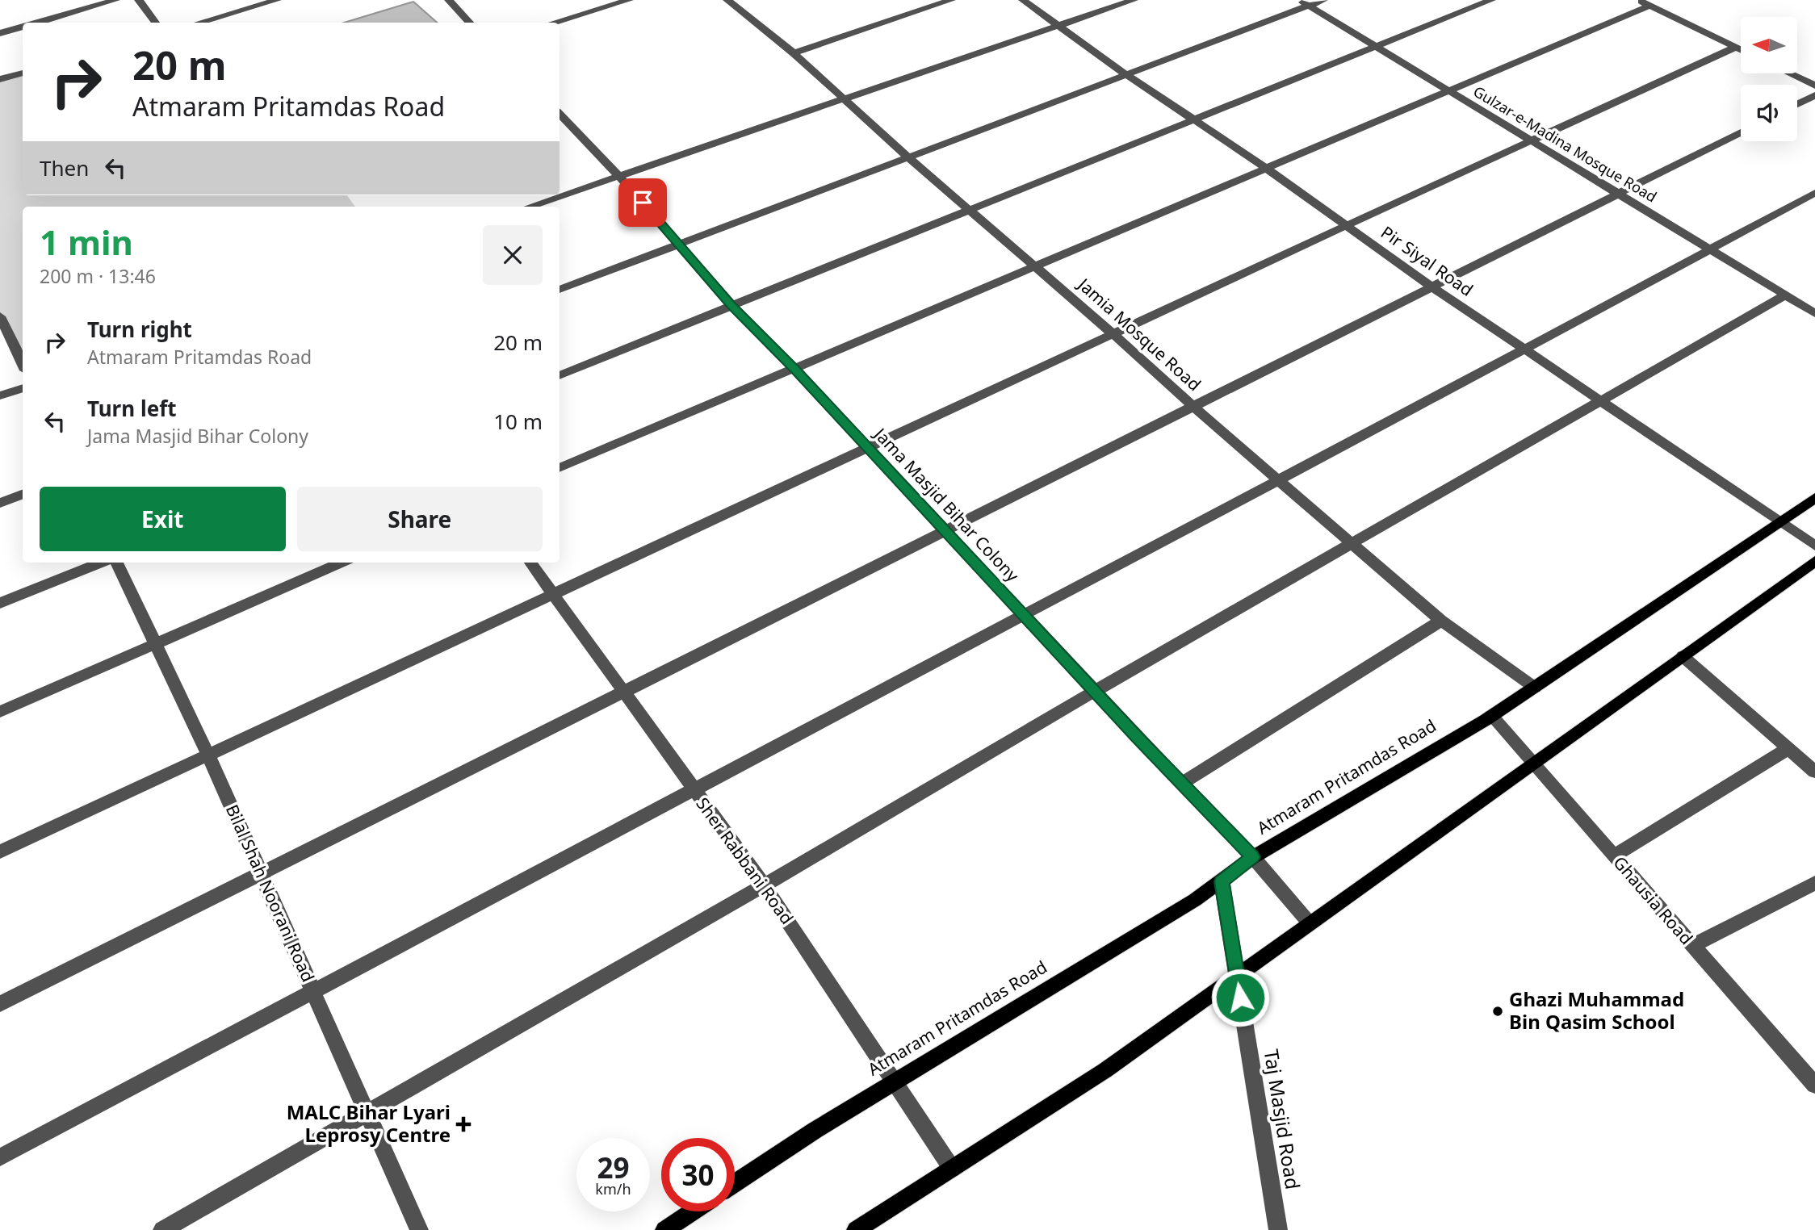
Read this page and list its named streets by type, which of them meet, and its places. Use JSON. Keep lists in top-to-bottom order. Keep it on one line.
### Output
{"streets":{"main road":["Atmaram Pritamdas Road"],"street":["Gulzar-e-Madina Mosque Road","Pir Siyal Road","Jamia Mosque Road","Jama Masjid Bihar Colony","Sher Rabbani Road","Bilal Shah Noorani Road","Ghausia Road","Taj Masjid Road"]},"crossings":[["Pir Siyal Road","Atmaram Pritamdas Road"],["Jamia Mosque Road","Atmaram Pritamdas Road"],["Jama Masjid Bihar Colony","Atmaram Pritamdas Road"],["Atmaram Pritamdas Road","Sher Rabbani Road"],["Atmaram Pritamdas Road","Ghausia Road"],["Atmaram Pritamdas Road","Taj Masjid Road"]],"places":{"other":["Ghazi Muhammad Bin Qasim School"],"health":["MALC Bihar Lyari Leprosy Centre"]},"north":"left","page":{"turn":["20 m","Atmaram Pritamdas Road"],"then":"Then","heading":["1 min","200 m · 13:46"],"list":[{"name":"Turn right","note":"Atmaram Pritamdas Road","value":"20 m"},{"name":"Turn left","note":"Jama Masjid Bihar Colony","value":"10 m"}],"buttons":["Exit","Share"],"speed":"29 km/h","limit":"30"}}
